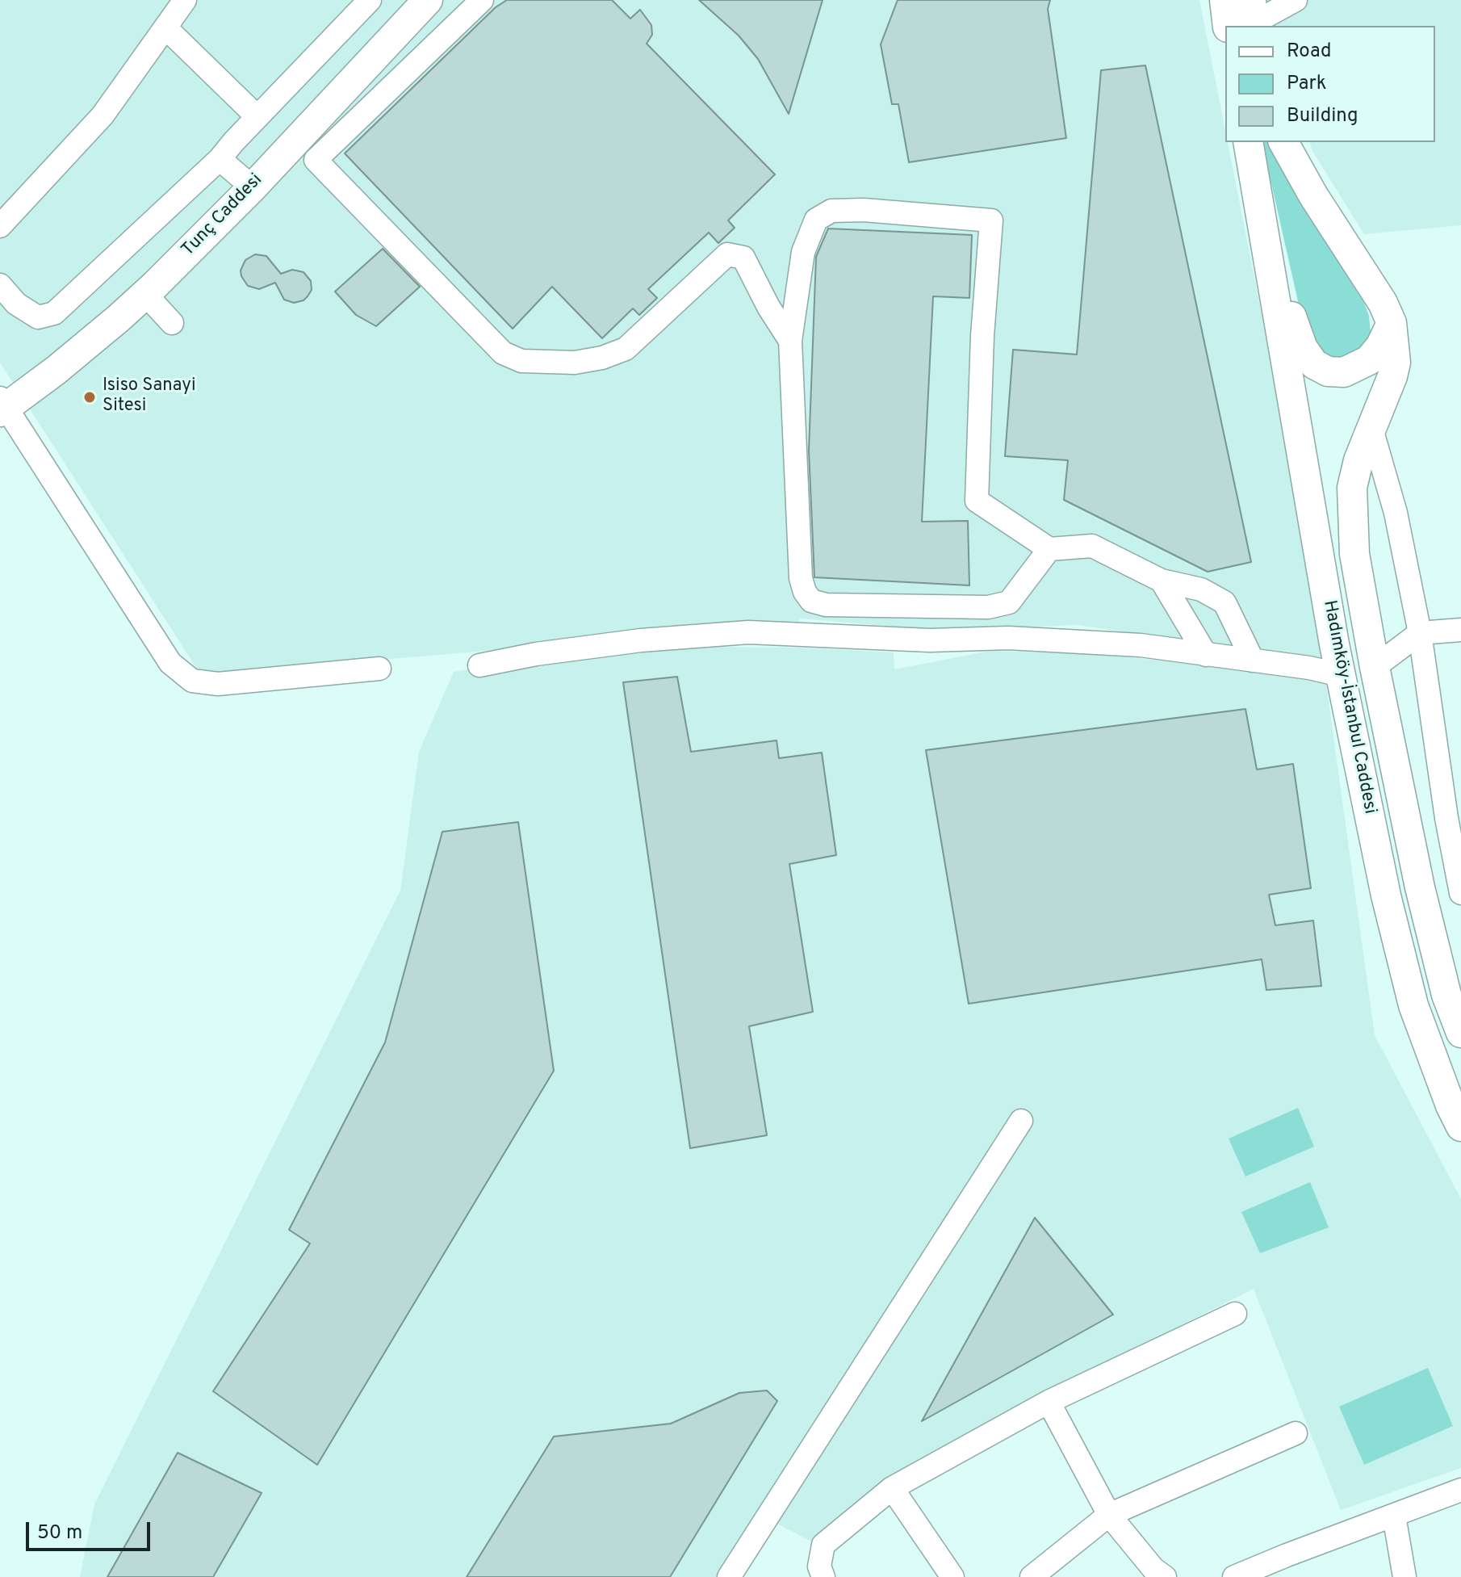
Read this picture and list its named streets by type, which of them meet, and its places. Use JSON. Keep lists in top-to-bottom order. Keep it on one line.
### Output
{"streets":{"main road":["Tunç Caddesi","Hadımköy-İstanbul Caddesi"]},"places":["Isiso Sanayi Sitesi"],"legend":["Road","Park","Building"],"scale_bar":"50 m"}
